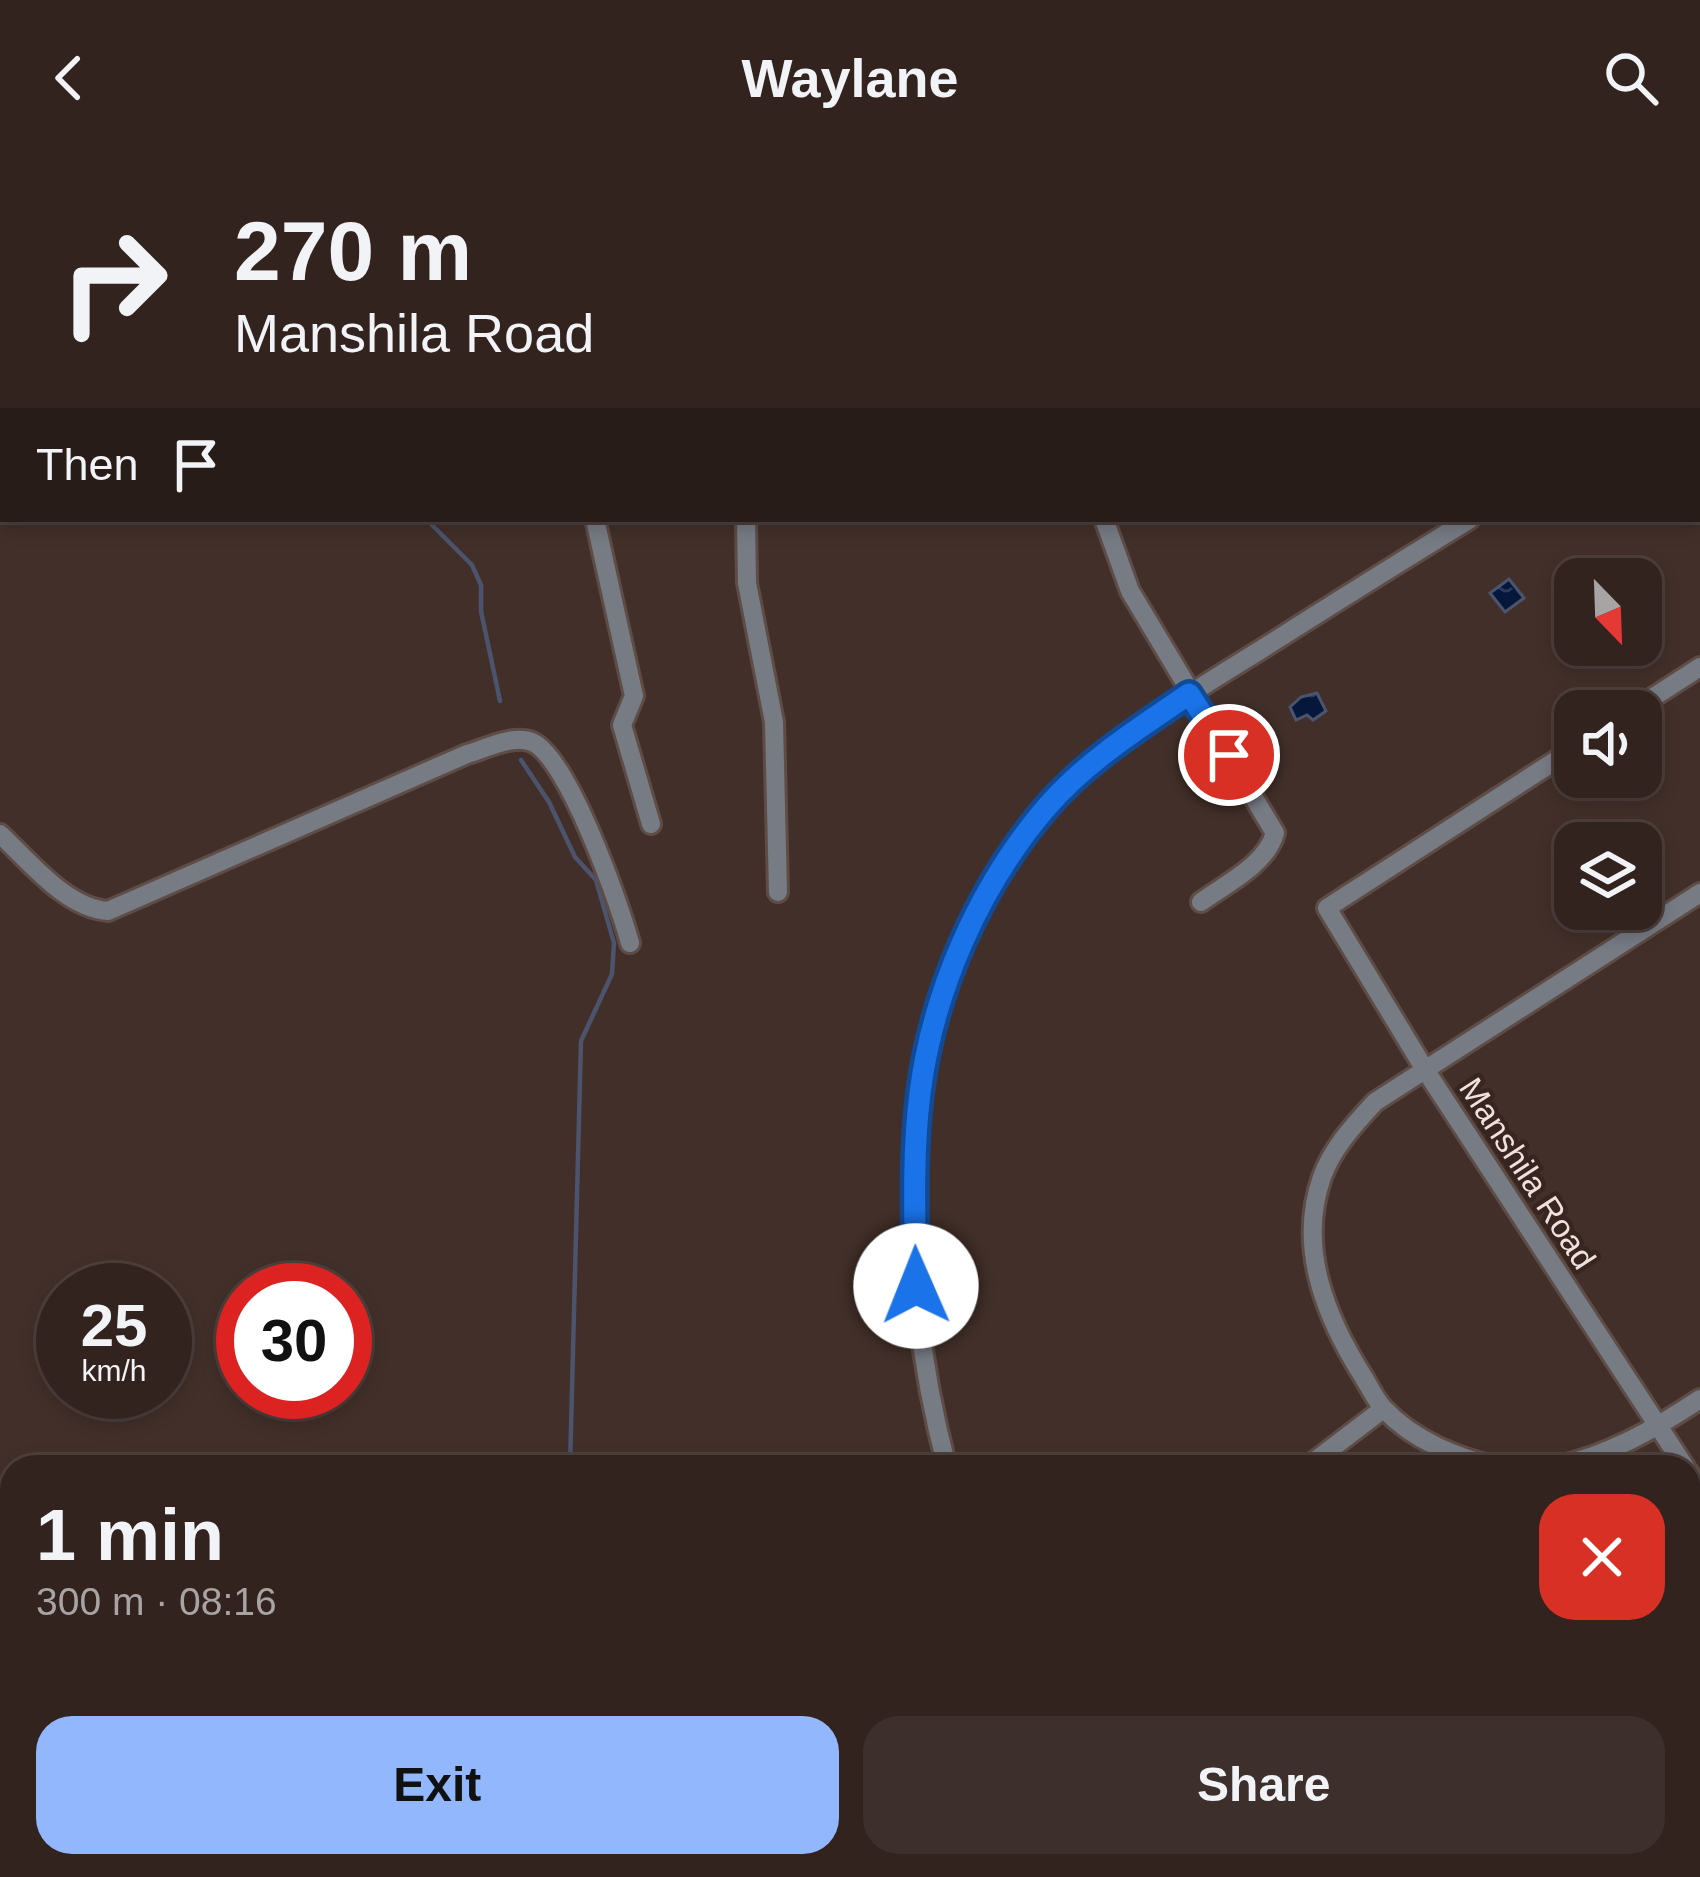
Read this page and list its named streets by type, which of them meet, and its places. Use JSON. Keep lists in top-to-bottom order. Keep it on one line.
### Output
{"streets":{"street":["Manshila Road"]},"north":"bottom right","page":{"header":"Waylane","turn":["270 m","Manshila Road"],"then":"Then","speed":"25 km/h","limit":"30","heading":["1 min","300 m · 08:16"],"buttons":["Exit","Share"]}}
